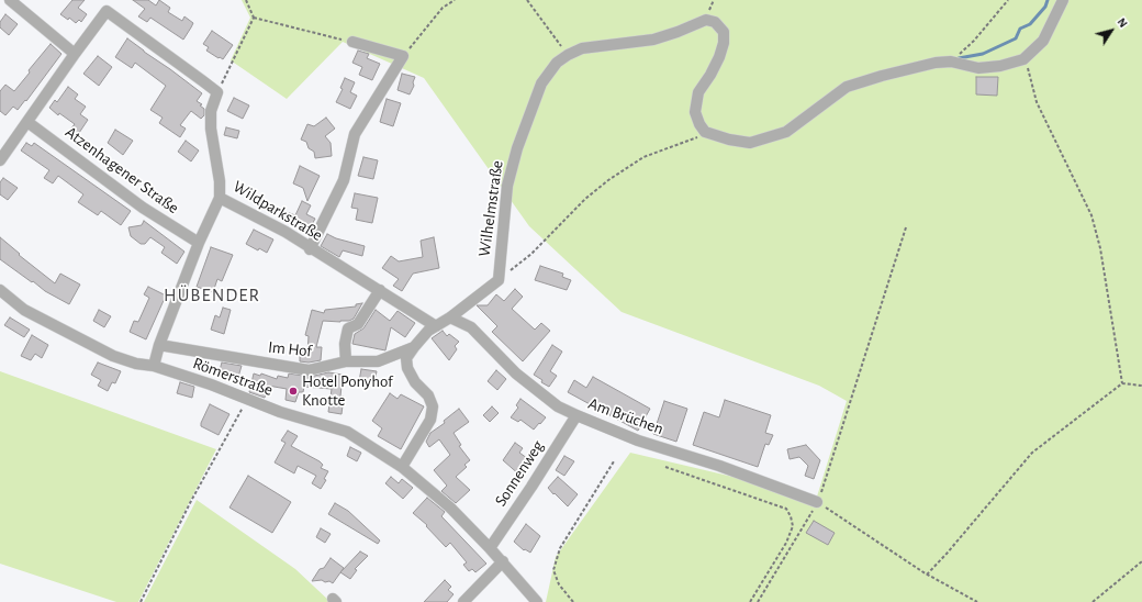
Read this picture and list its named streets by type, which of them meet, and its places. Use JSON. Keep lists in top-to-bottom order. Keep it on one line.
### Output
{"streets":{"street":["Atzenhagener Straße","Wilhelmstraße","Wildparkstraße","Im Hof","Römerstraße","Am Brüchen","Sonnenweg"]},"crossings":[["Wilhelmstraße","Wildparkstraße"],["Wilhelmstraße","Im Hof"],["Wilhelmstraße","Römerstraße"],["Wilhelmstraße","Am Brüchen"],["Römerstraße","Sonnenweg"],["Am Brüchen","Sonnenweg"]],"districts":["HÜBENDER"],"places":["Hotel Ponyhof Knotte"],"north":"top right"}
